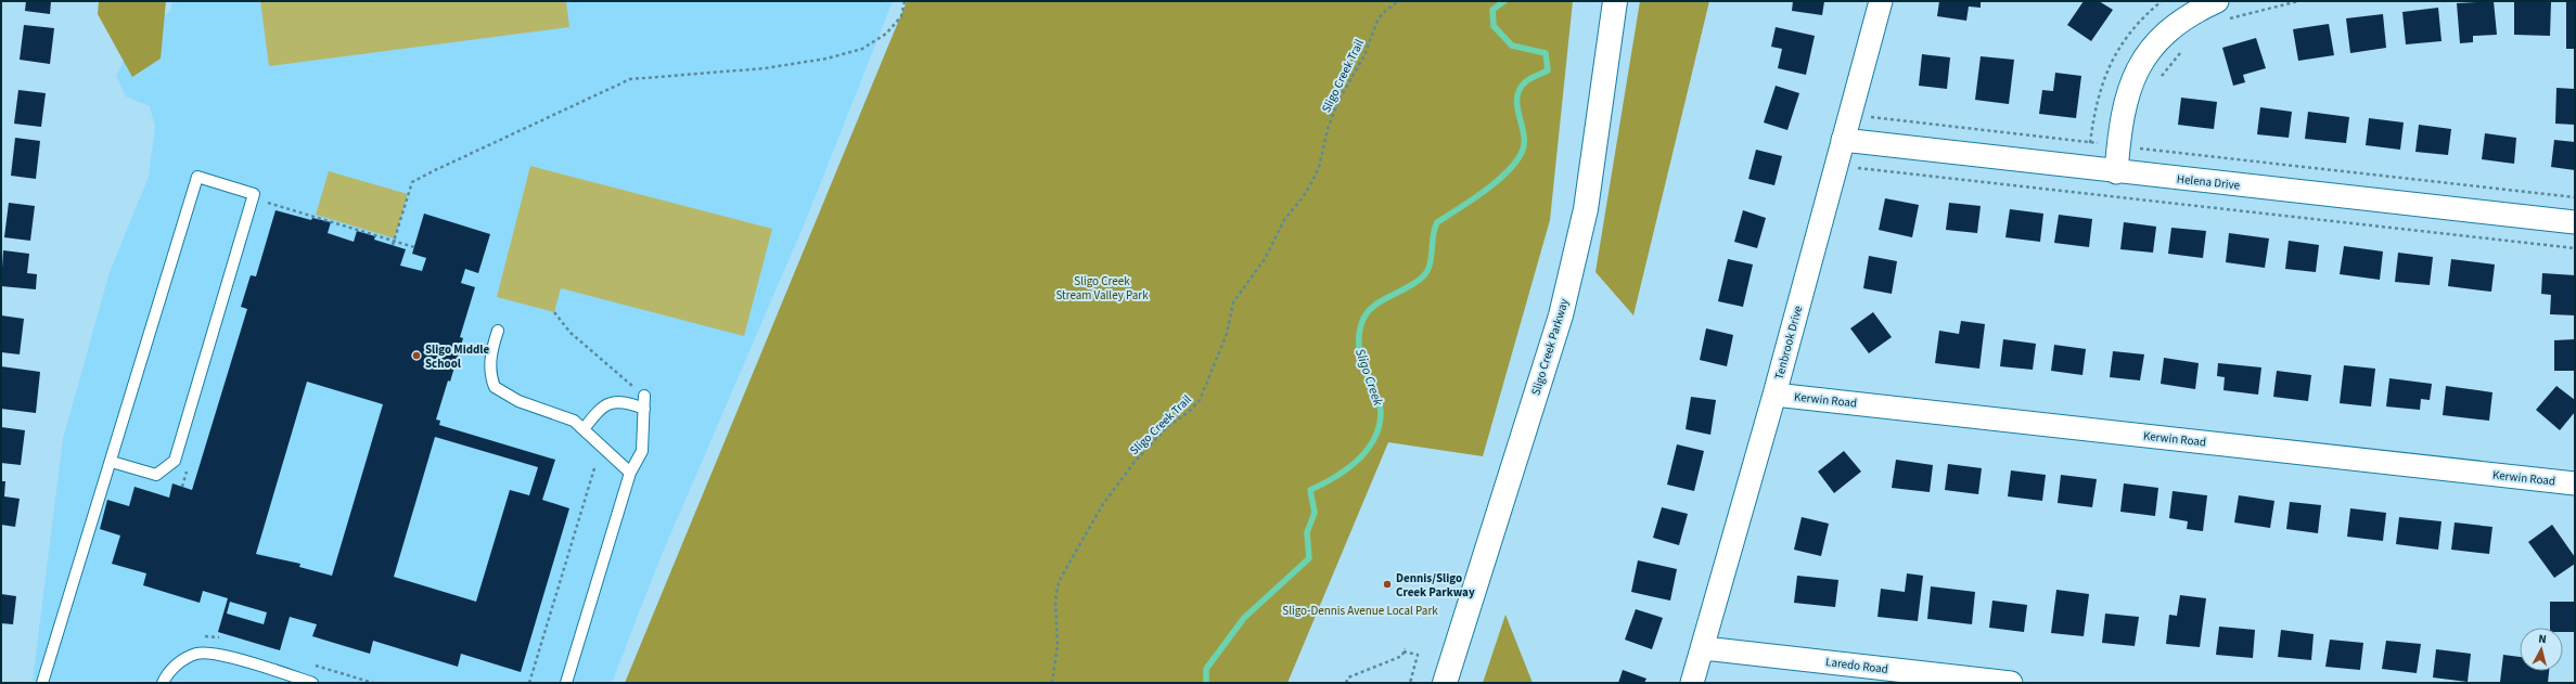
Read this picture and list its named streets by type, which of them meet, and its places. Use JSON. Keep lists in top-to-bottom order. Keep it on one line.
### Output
{"streets":{"street":["Helena Drive","Tenbrook Drive","Sligo Creek Parkway","Kerwin Road","Laredo Road"],"path":["Sligo Creek Trail"]},"crossings":[["Helena Drive","Tenbrook Drive"],["Tenbrook Drive","Kerwin Road"],["Tenbrook Drive","Laredo Road"]],"water":["Sligo Creek"],"parks":["Sligo Creek Stream Valley Park","Sligo-Dennis Avenue Local Park"],"places":["Sligo Middle School","Dennis/Sligo Creek Parkway"],"north":"top"}
